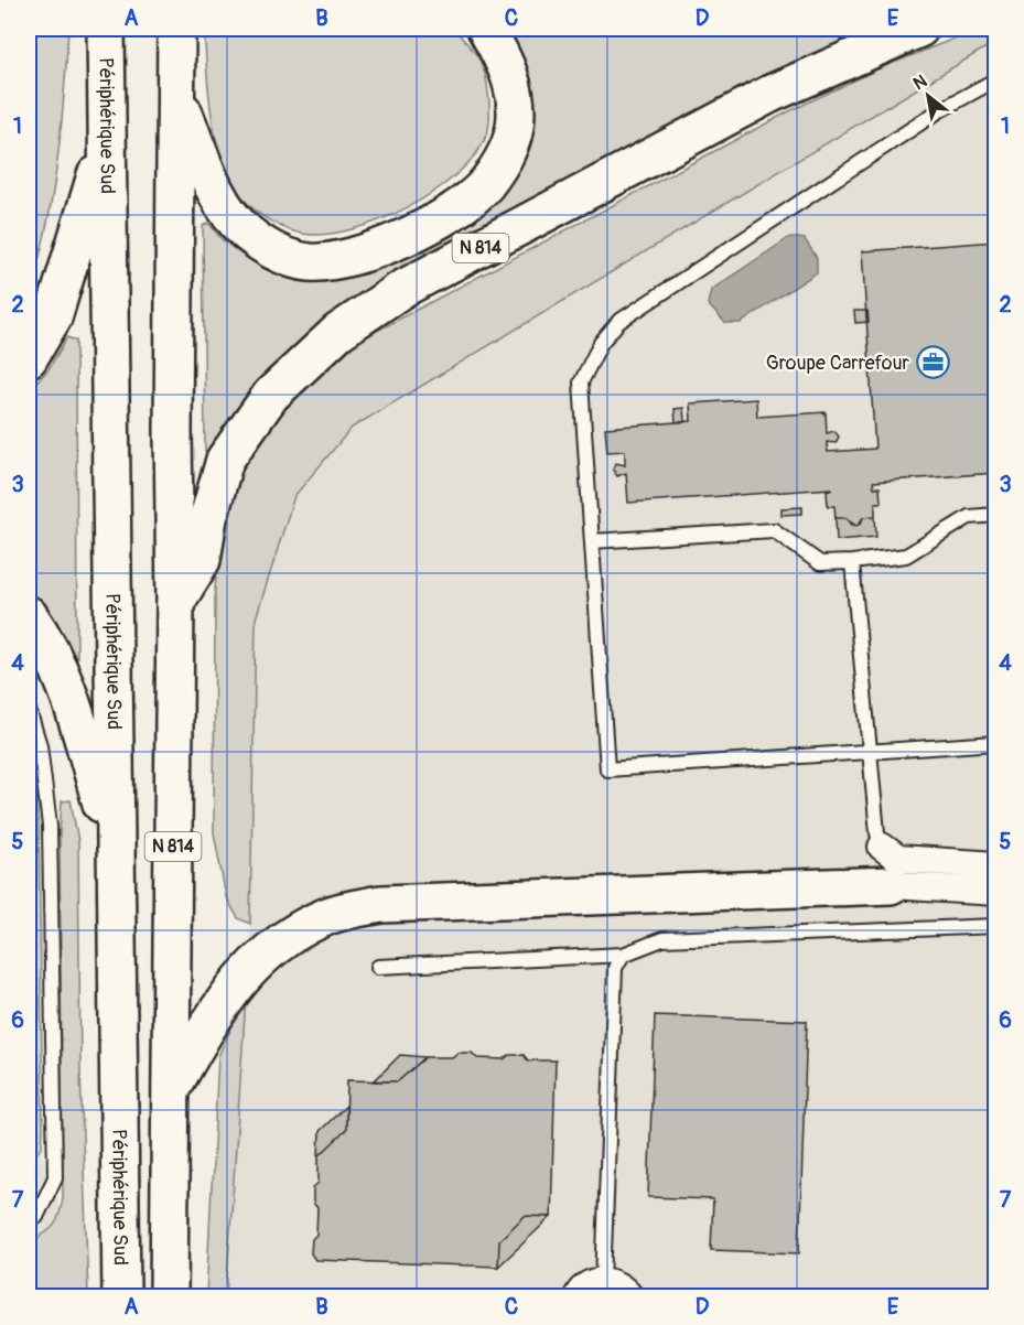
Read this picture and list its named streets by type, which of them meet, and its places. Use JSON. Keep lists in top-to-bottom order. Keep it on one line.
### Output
{"streets":{"highway":["Périphérique Sud","N 814"]},"places":{"office":["Groupe Carrefour"]},"north":"top left","grid":{"columns":["A","B","C","D","E"],"rows":["1","2","3","4","5","6","7"]}}
